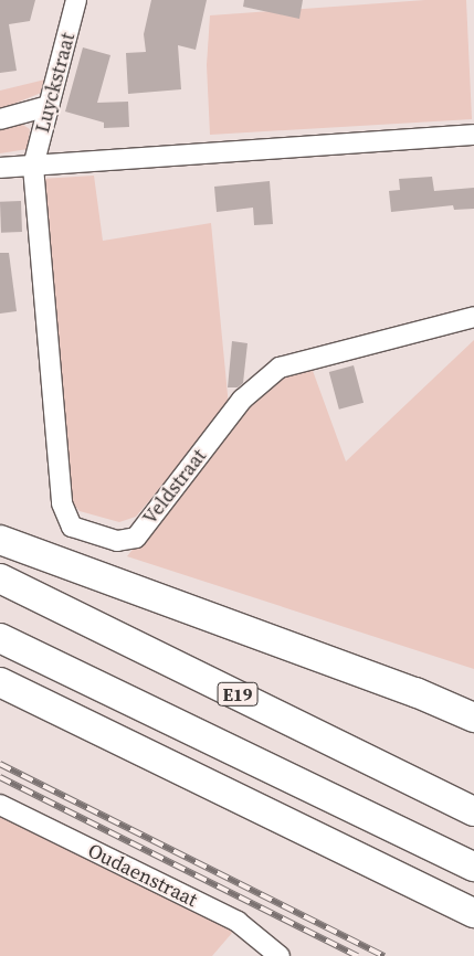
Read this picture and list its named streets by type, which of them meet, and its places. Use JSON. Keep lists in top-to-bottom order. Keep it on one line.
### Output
{"streets":{"highway":["E19"],"street":["Luyckstraat","Veldstraat","Oudaenstraat"]},"crossings":[["Luyckstraat","Veldstraat"]]}
